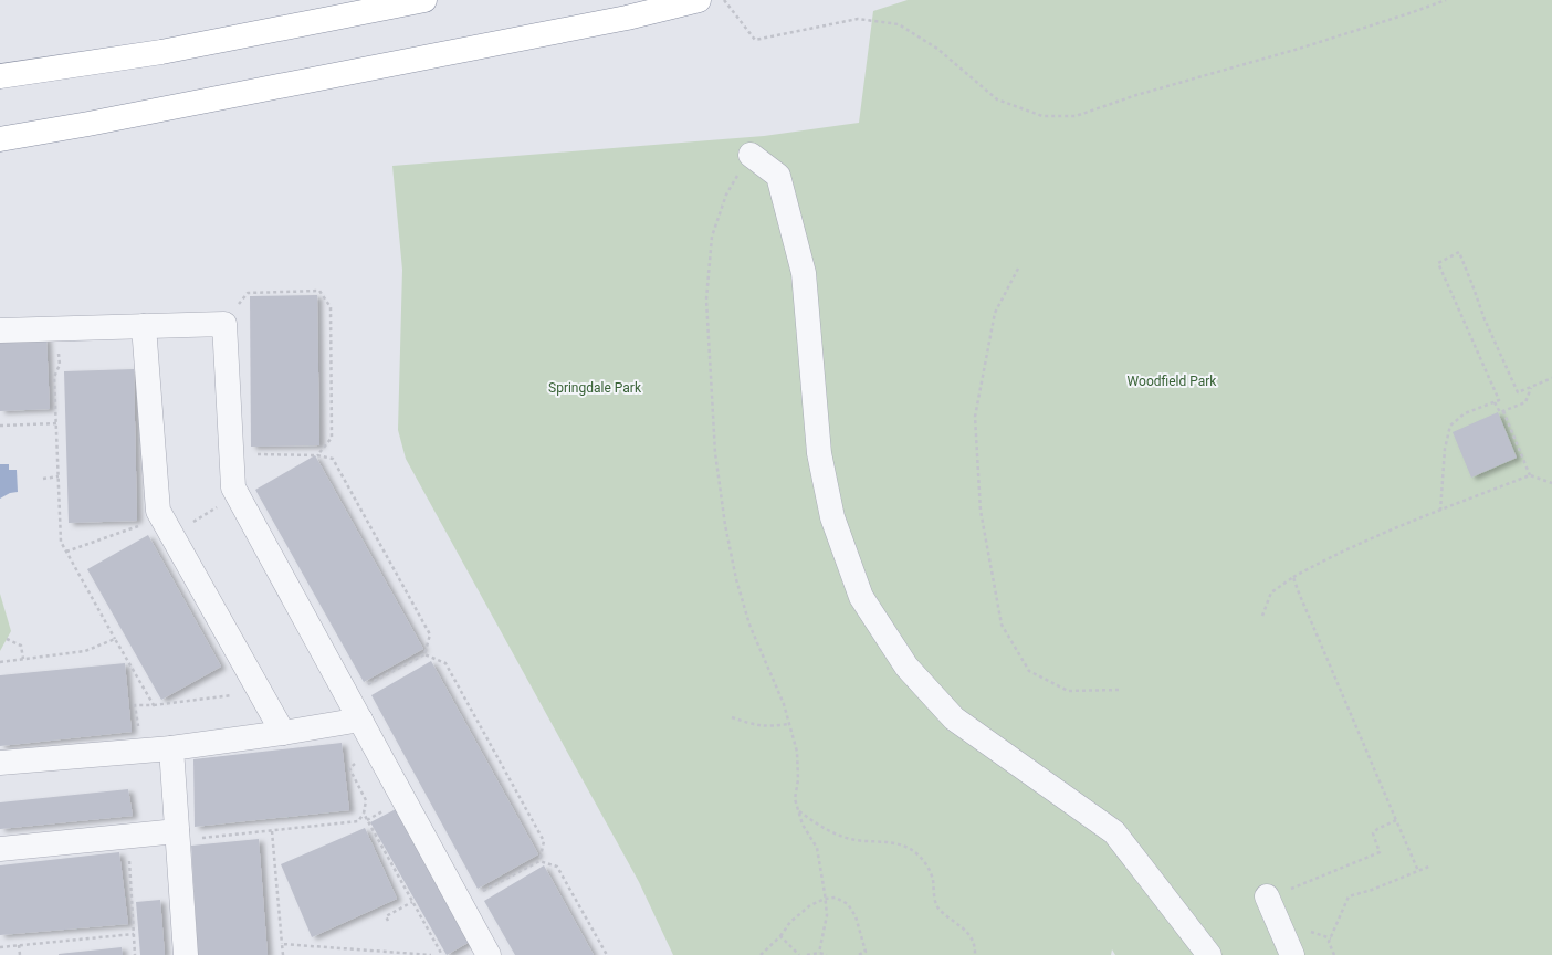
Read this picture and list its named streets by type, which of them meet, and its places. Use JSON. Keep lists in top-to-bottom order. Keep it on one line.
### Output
{"parks":["Woodfield Park","Springdale Park"]}
